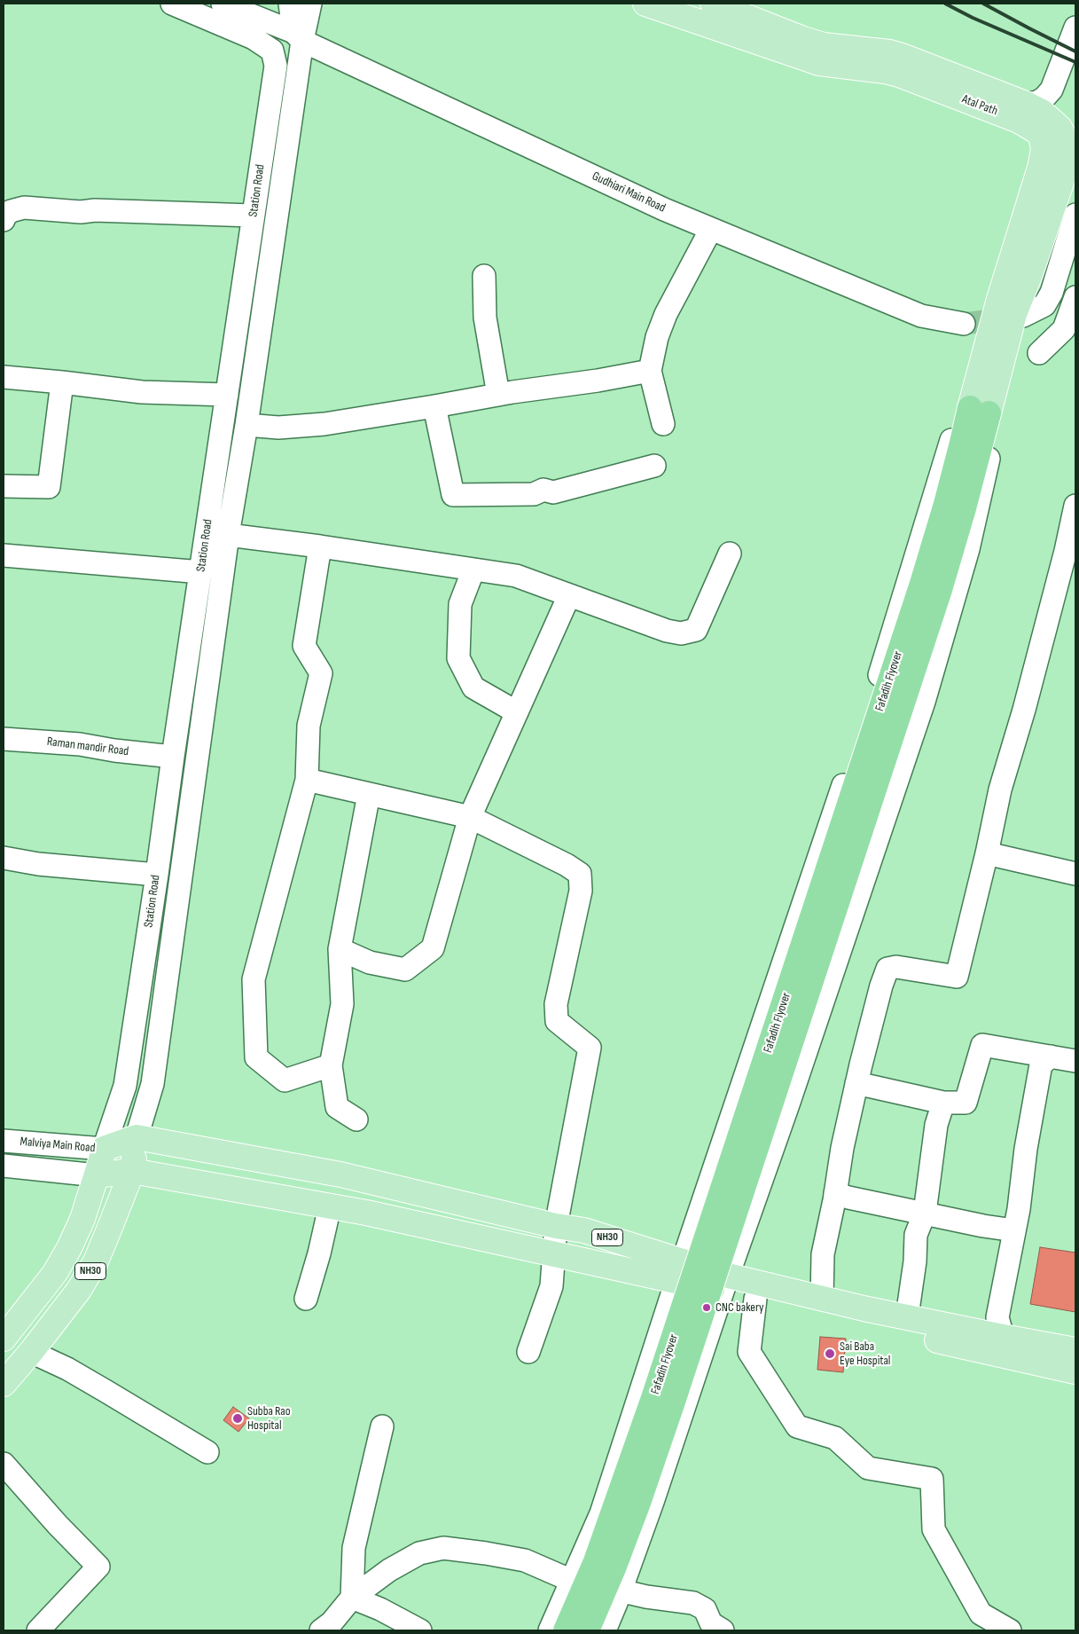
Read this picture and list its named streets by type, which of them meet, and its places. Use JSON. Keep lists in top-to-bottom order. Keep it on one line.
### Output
{"streets":{"highway":["Fafadih Flyover"],"main road":["Atal Path","Malviya Main Road","NH30"],"street":["Station Road","Gudhiari Main Road","Raman mandir Road"]},"crossings":[["Atal Path","Fafadih Flyover"],["Station Road","Gudhiari Main Road"],["Station Road","Raman mandir Road"],["Station Road","Malviya Main Road"],["Station Road","NH30"],["Malviya Main Road","NH30"]],"places":["CNC bakery","Sai Baba Eye Hospital","Subba Rao Hospital"]}
